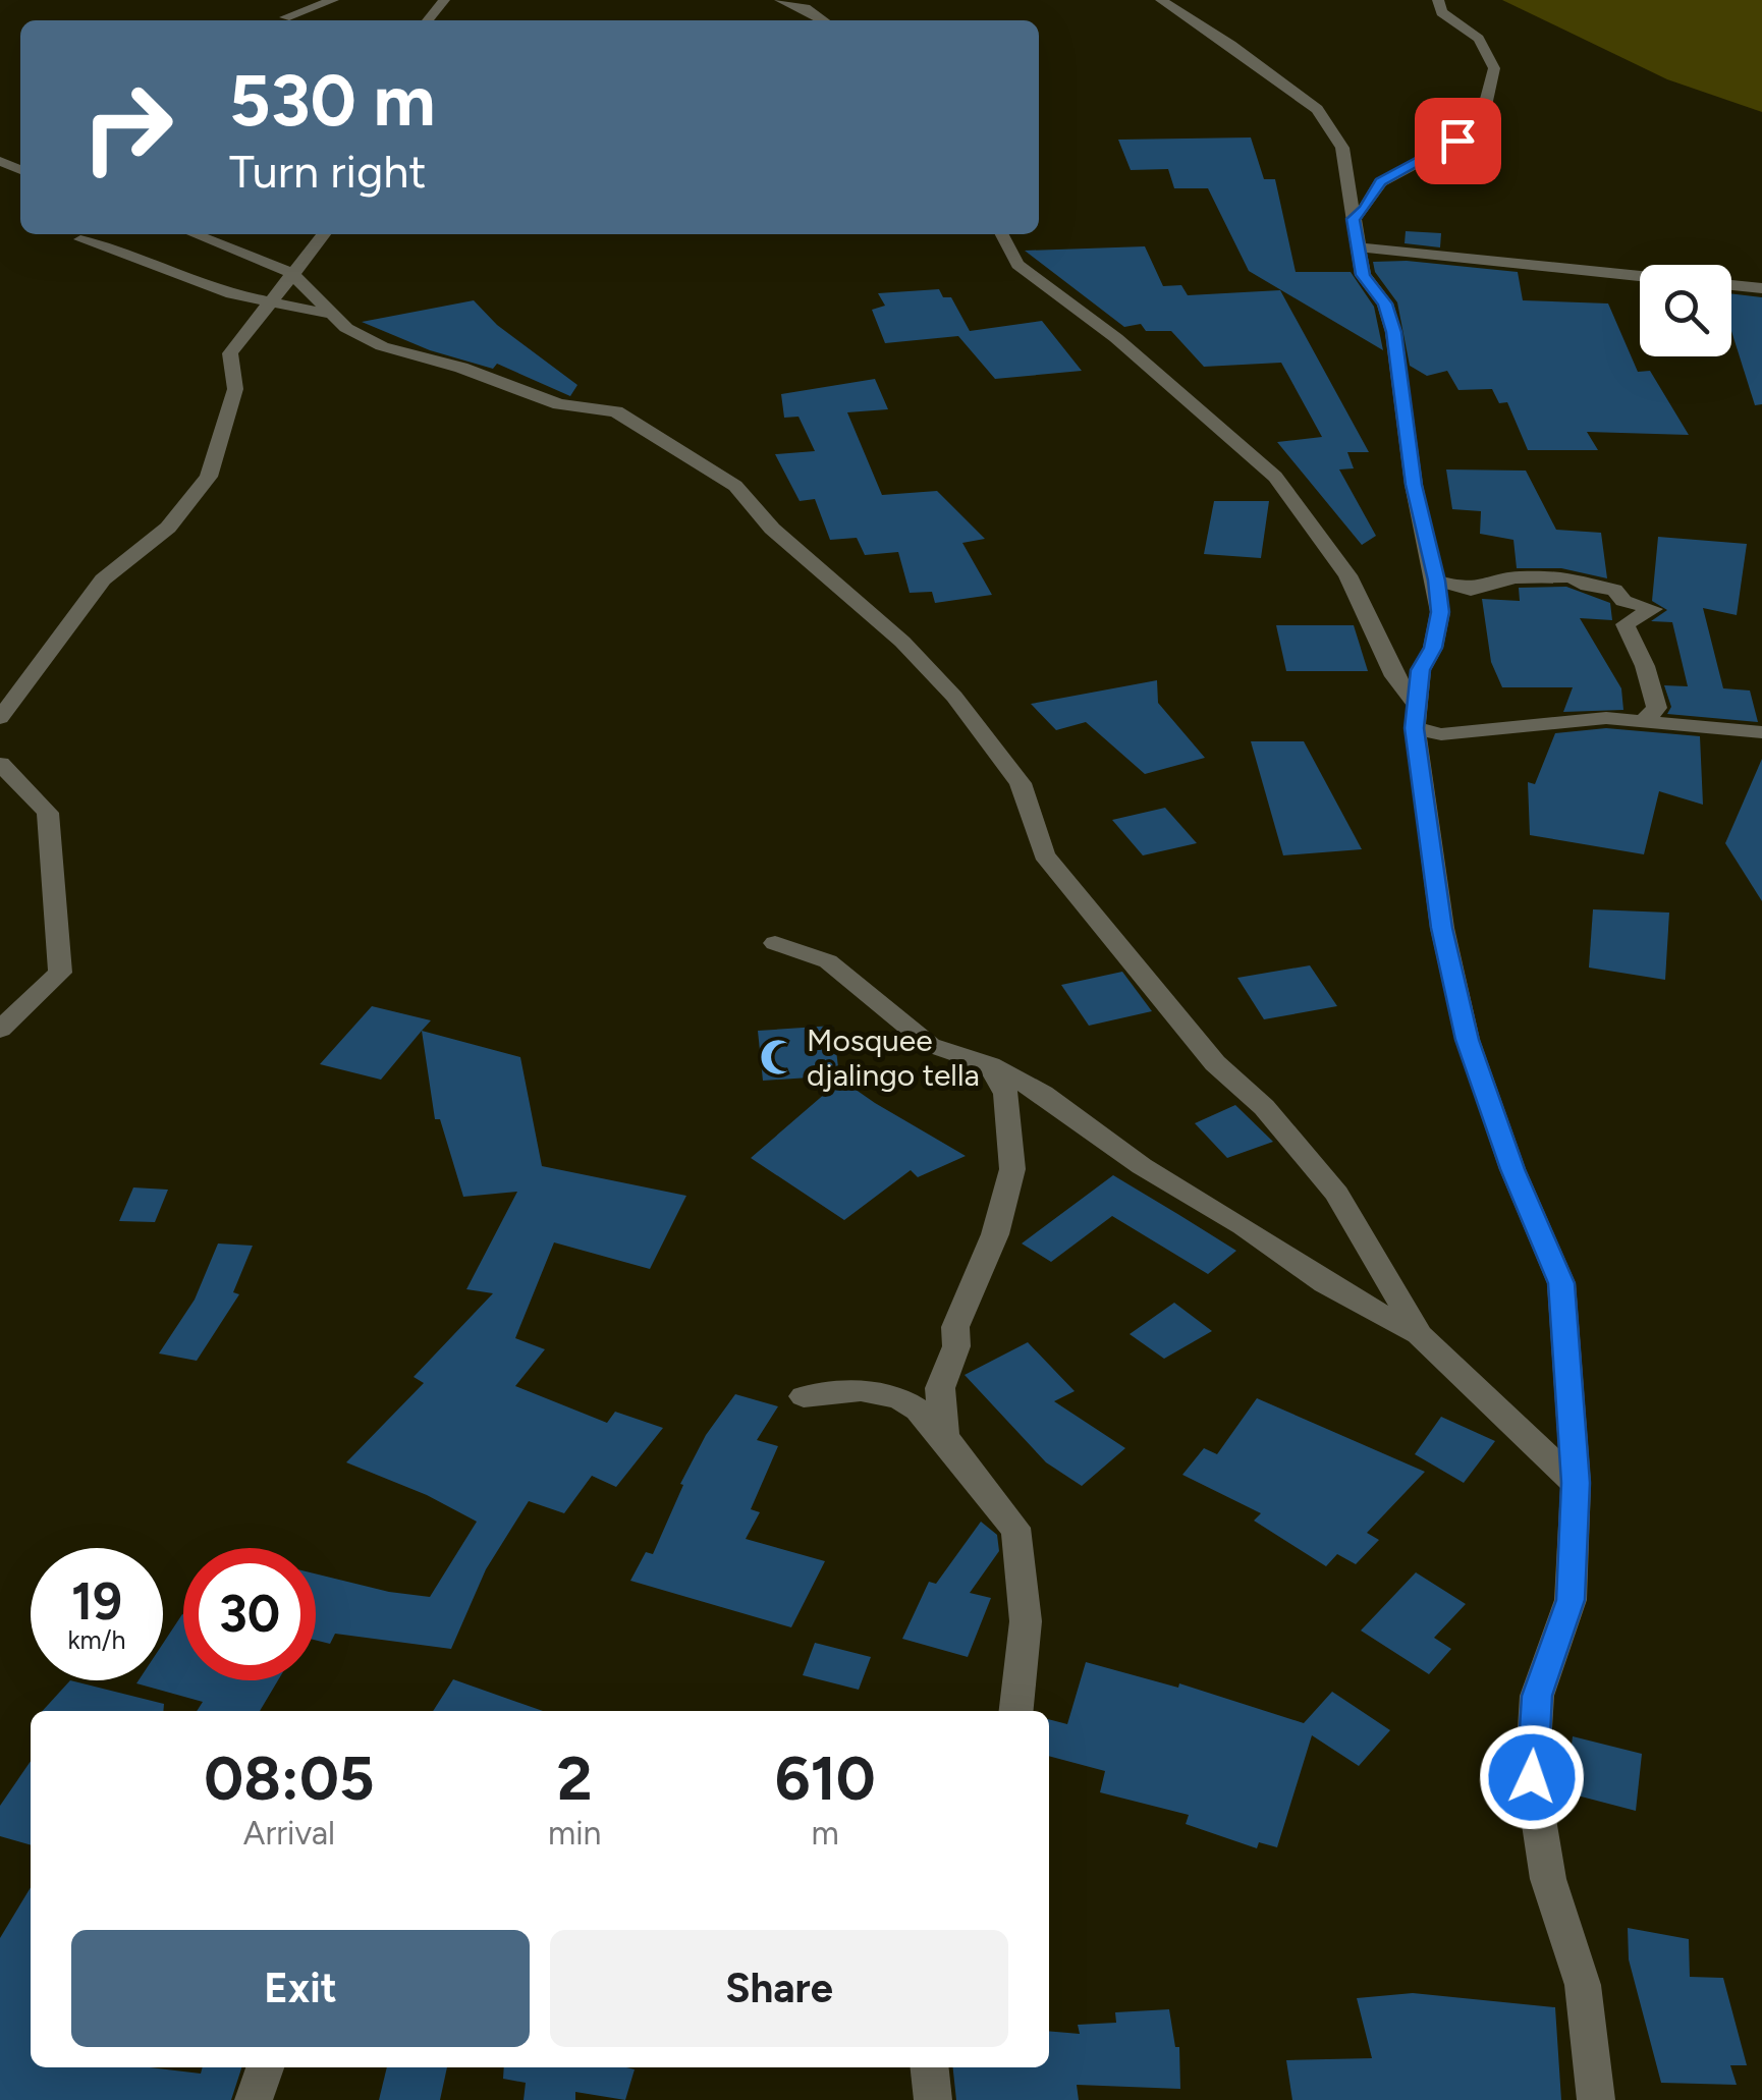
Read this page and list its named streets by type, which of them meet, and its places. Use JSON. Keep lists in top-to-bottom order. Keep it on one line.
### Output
{"places":{"mosque":["Mosquee djalingo tella"]},"page":{"turn":["530 m","Turn right"],"speed":"19 km/h","limit":"30","eta":["08:05","Arrival","2","min","610","m"],"buttons":["Exit","Share"]}}
